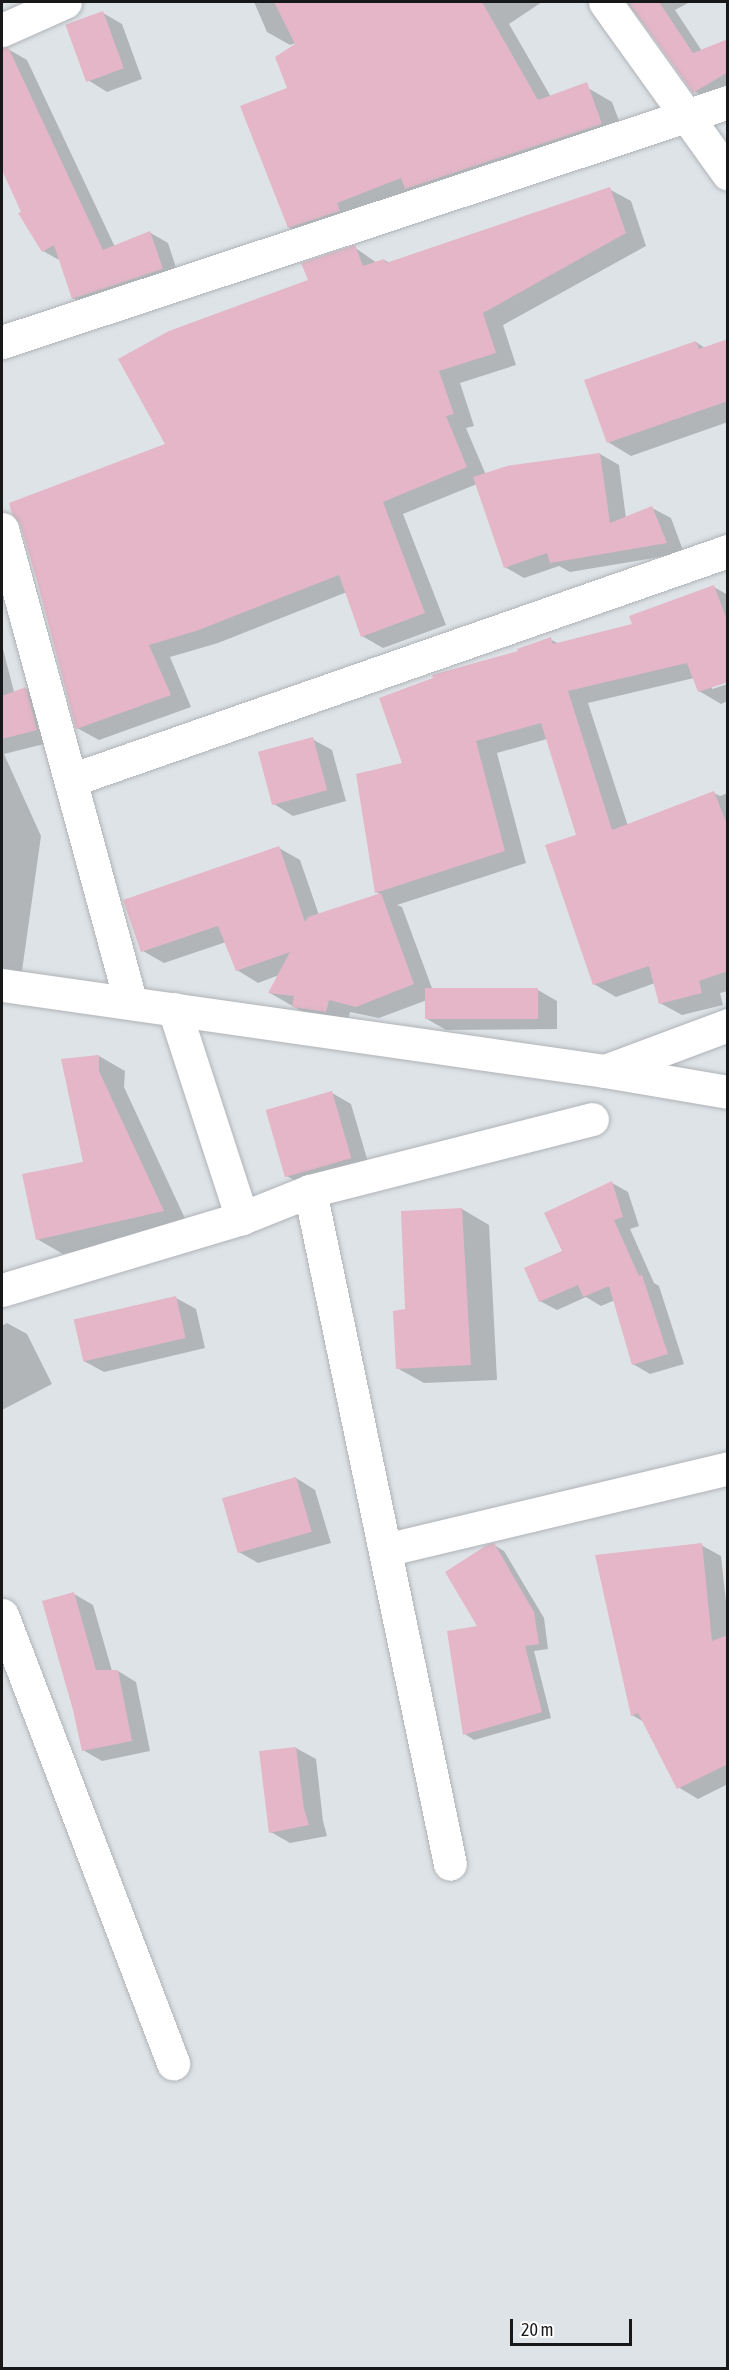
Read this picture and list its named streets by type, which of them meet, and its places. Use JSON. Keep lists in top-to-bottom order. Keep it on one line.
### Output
{"scale_bar":"20 m"}
